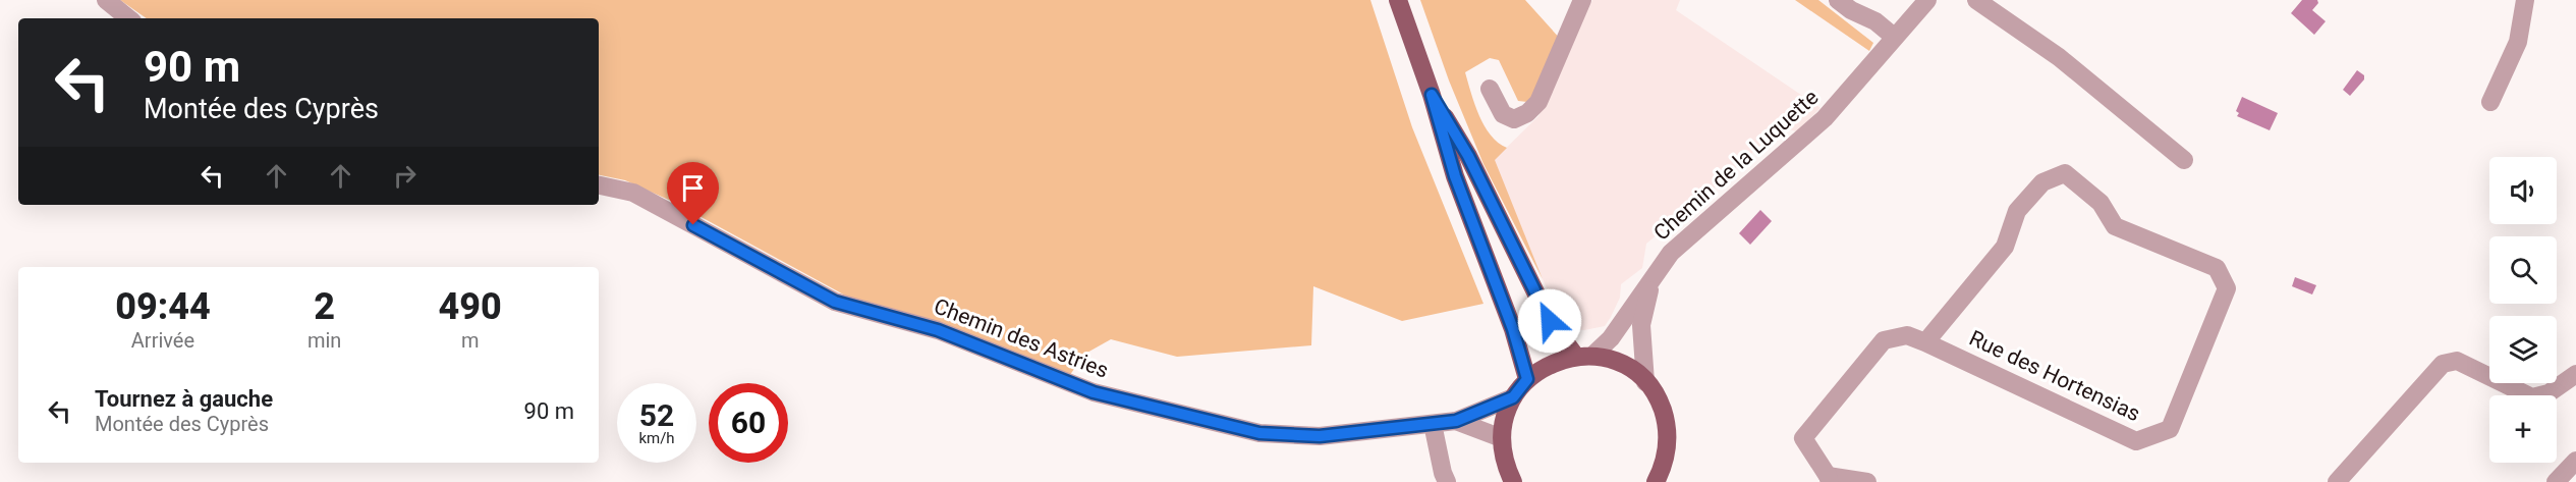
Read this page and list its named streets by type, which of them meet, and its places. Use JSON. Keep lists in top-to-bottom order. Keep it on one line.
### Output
{"streets":{"street":["Chemin de la Luquette","Chemin des Astries","Rue des Hortensias"]},"page":{"turn":["90 m","Montée des Cyprès"],"map_buttons":"+","eta":["09:44","Arrivée","2","min","490","m"],"list":[{"name":"Tournez à gauche","note":"Montée des Cyprès","value":"90 m"}],"speed":"52 km/h","limit":"60"}}
